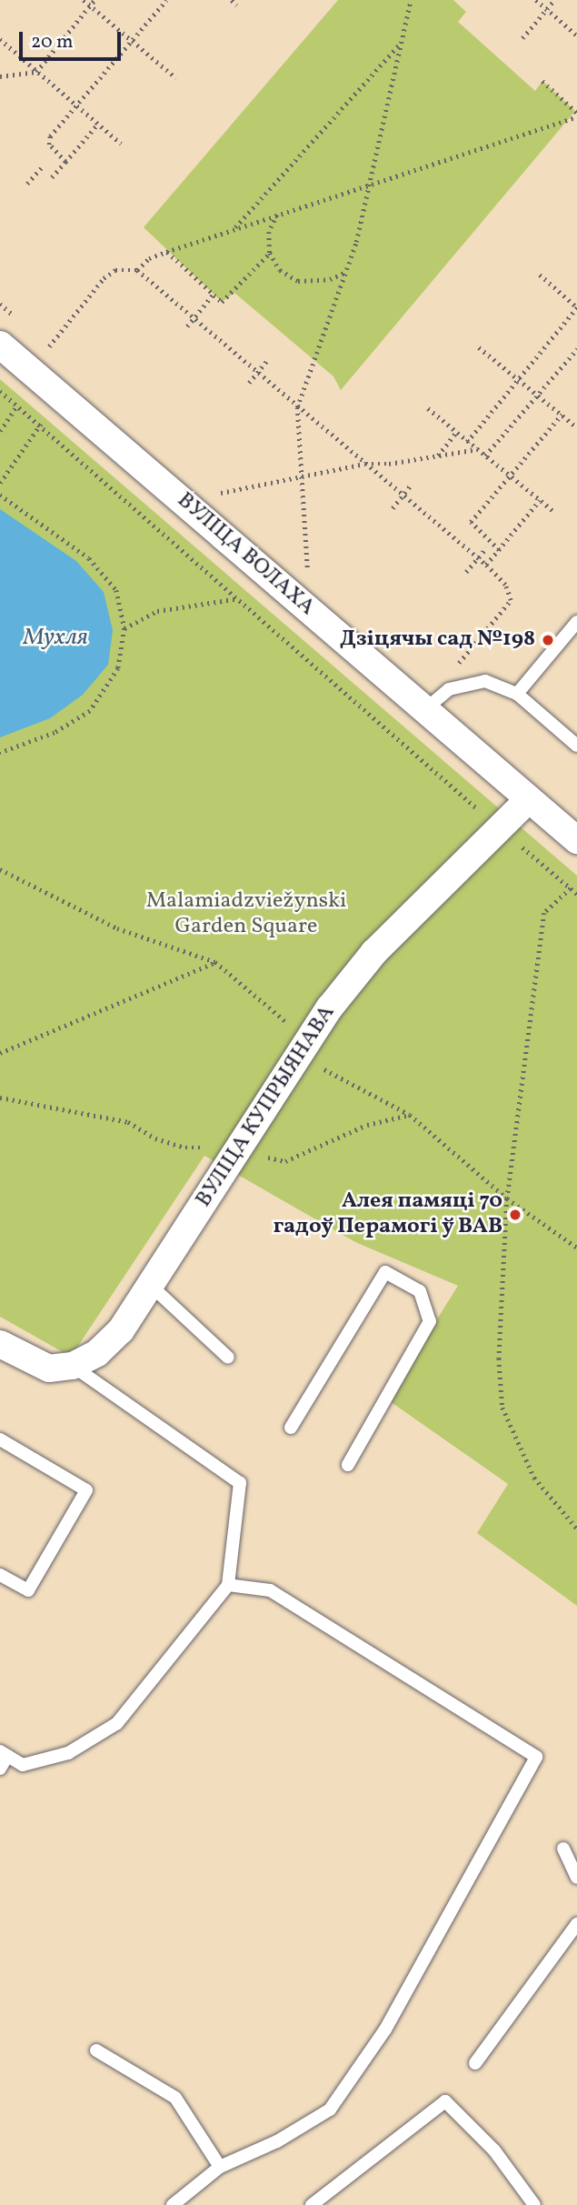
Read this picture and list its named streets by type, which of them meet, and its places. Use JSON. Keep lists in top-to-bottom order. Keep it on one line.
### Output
{"streets":{"street":["ВУЛІЦА ВОЛАХА","ВУЛІЦА КУПРЫЯНАВА"]},"crossings":[["ВУЛІЦА ВОЛАХА","ВУЛІЦА КУПРЫЯНАВА"]],"water":["Мухля"],"parks":["Malamiadzviežynski Garden Square"],"places":["Дзіцячы сад №198","Алея памяці 70 гадоў Перамогі ў ВАВ"],"scale_bar":"20 m"}
